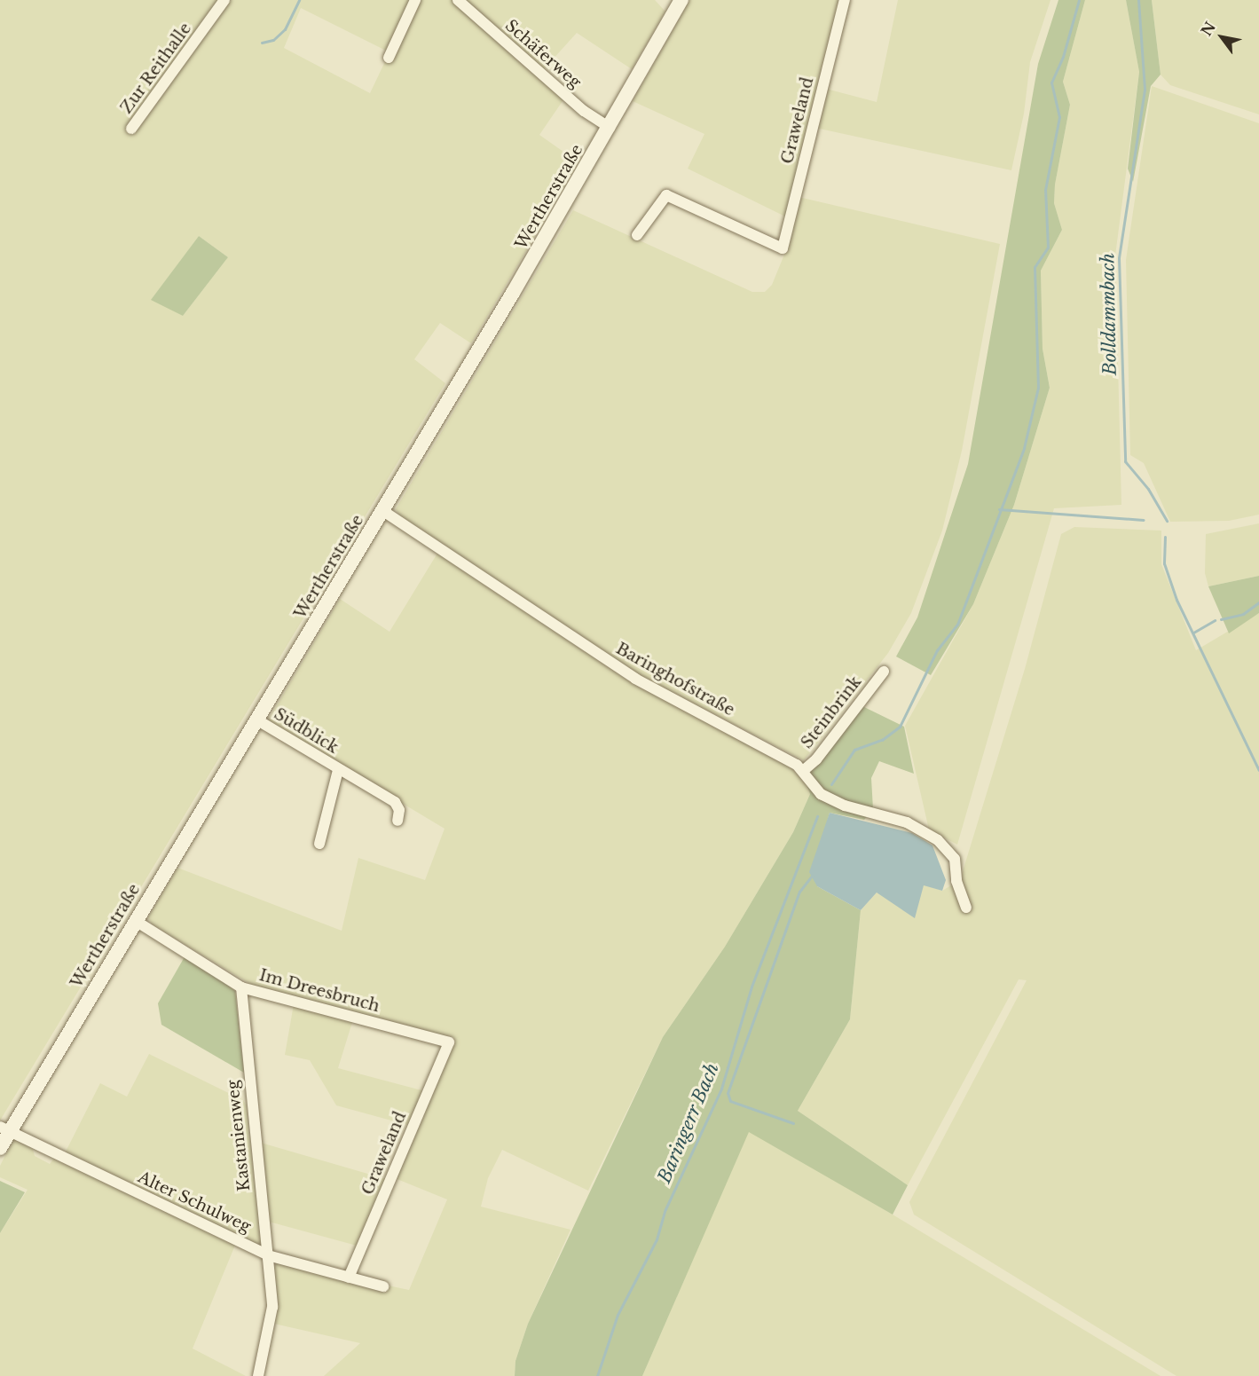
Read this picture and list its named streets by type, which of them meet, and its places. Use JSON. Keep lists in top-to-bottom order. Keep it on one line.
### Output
{"streets":{"main road":["Wertherstraße"],"street":["Schäferweg","Zur Reithalle","Graweland","Baringhofstraße","Steinbrink","Südblick","Im Dreesbruch","Kastanienweg","Alter Schulweg"]},"crossings":[["Schäferweg","Wertherstraße"],["Graweland","Im Dreesbruch"],["Graweland","Alter Schulweg"],["Wertherstraße","Baringhofstraße"],["Wertherstraße","Südblick"],["Wertherstraße","Im Dreesbruch"],["Wertherstraße","Alter Schulweg"],["Baringhofstraße","Steinbrink"],["Im Dreesbruch","Kastanienweg"],["Kastanienweg","Alter Schulweg"]],"water":["Bolldammbach","Baringerr Bach"],"north":"top left"}
